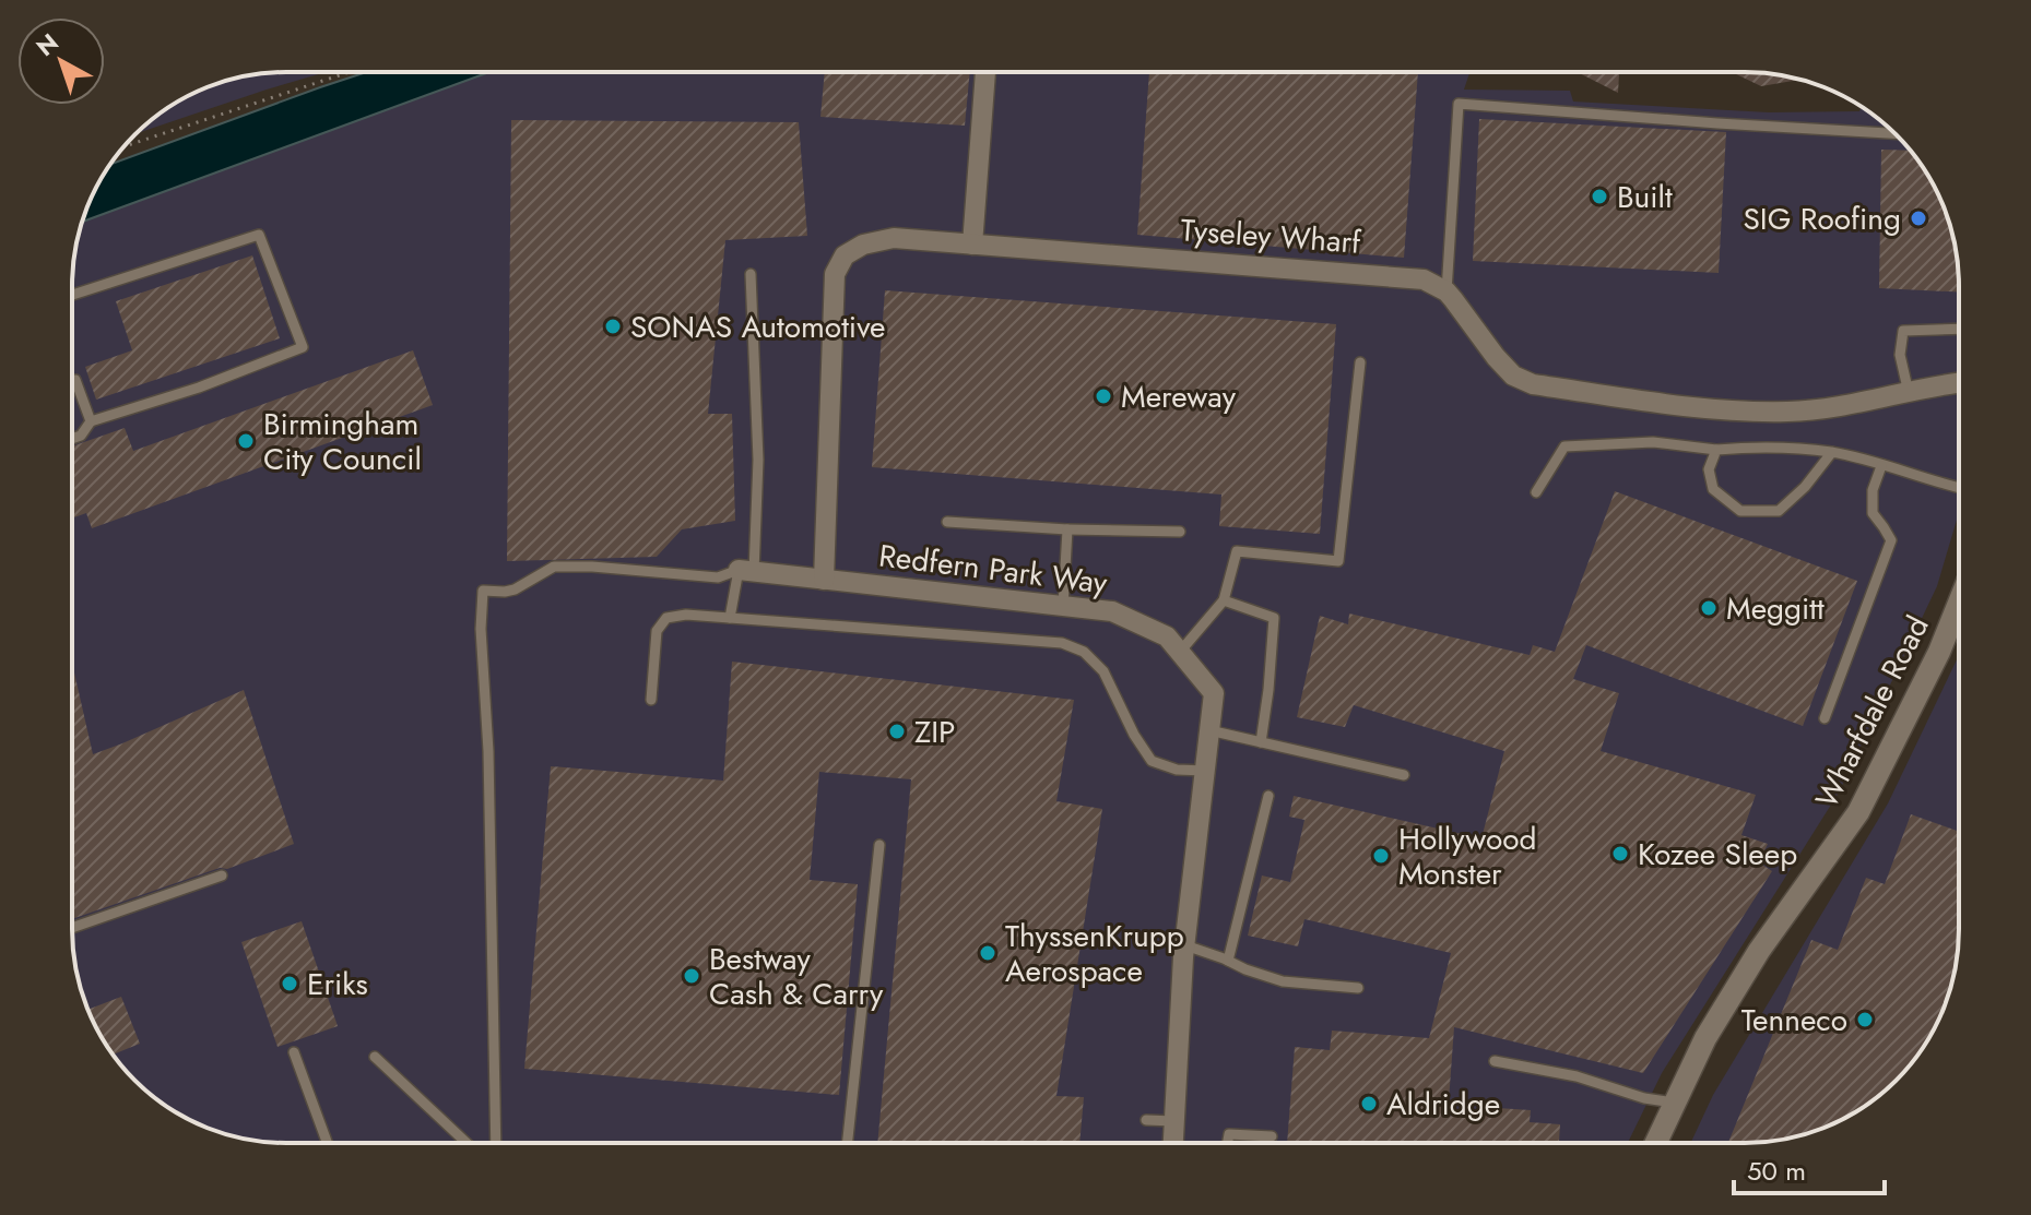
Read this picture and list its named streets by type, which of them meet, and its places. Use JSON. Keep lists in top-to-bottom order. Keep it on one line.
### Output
{"streets":{"main road":["Wharfdale Road"],"street":["Tyseley Wharf","Redfern Park Way"]},"crossings":[["Tyseley Wharf","Redfern Park Way"]],"places":["Built","SIG Roofing","SONAS Automotive","Mereway","Birmingham City Council","Meggitt","ZIP","Kozee Sleep","Hollywood Monster","ThyssenKrupp Aerospace","Bestway Cash & Carry","Eriks","Tenneco","Aldridge"],"scale_bar":"50 m","north":"top left"}
